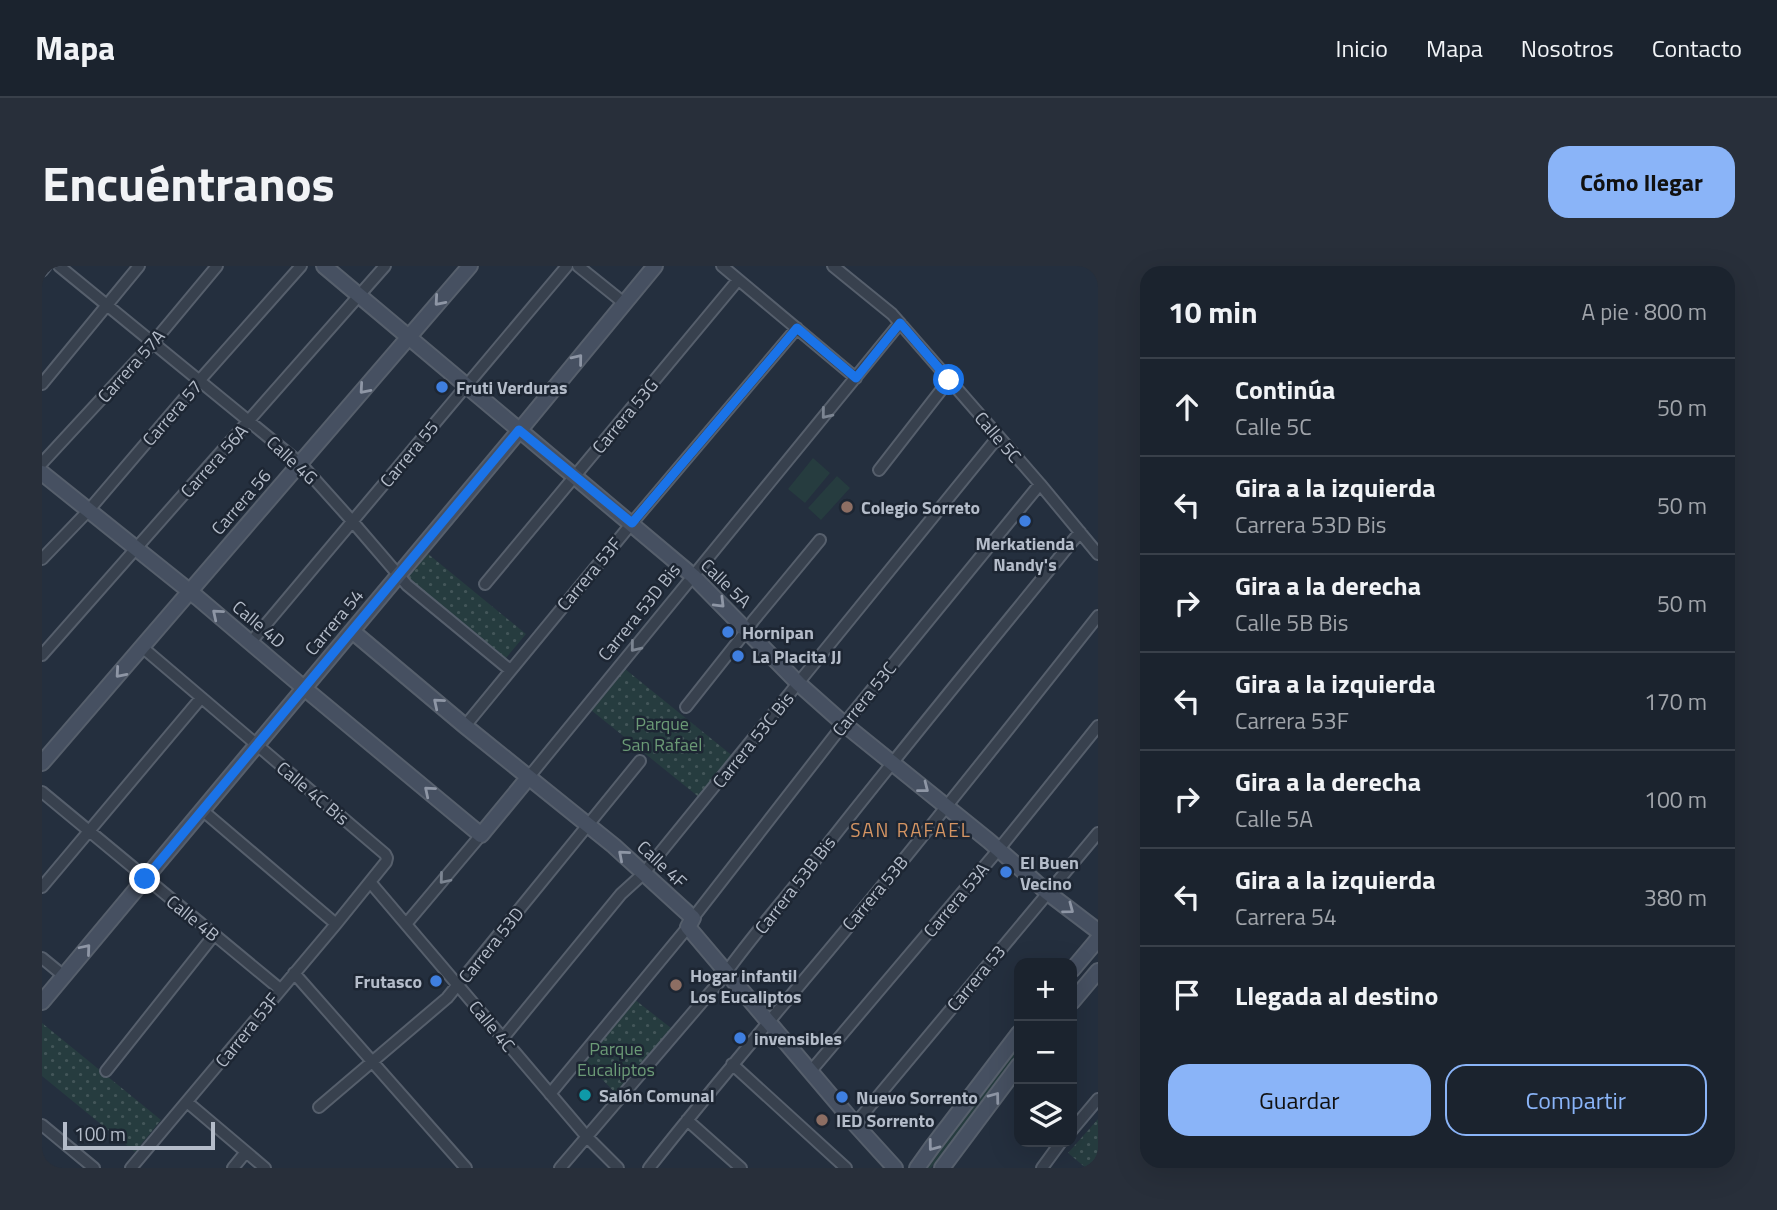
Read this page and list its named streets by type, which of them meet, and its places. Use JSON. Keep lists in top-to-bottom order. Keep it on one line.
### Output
{"streets":{"street":["Carrera 57A","Carrera 57","Carrera 53G","Calle 5C","Carrera 55","Calle 4G","Carrera 56A","Carrera 56","Carrera 53F","Calle 5A","Carrera 53D Bis","Carrera 54","Calle 4D","Carrera 53C","Carrera 53C Bis","Calle 4C Bis","Calle 4F","Carrera 53B Bis","Carrera 53B","Carrera 53A","Calle 4B","Carrera 53D","Carrera 53","Calle 4C"]},"crossings":[["Carrera 57A","Calle 4G"],["Carrera 57","Calle 4G"],["Carrera 57","Calle 4D"],["Carrera 53G","Calle 5A"],["Calle 5C","Carrera 53D Bis"],["Calle 5C","Carrera 53C"],["Calle 5C","Carrera 53C Bis"],["Calle 5C","Carrera 53B Bis"],["Carrera 55","Calle 4G"],["Carrera 55","Calle 5A"],["Carrera 55","Calle 4D"],["Calle 4G","Carrera 56A"],["Calle 4G","Carrera 56"],["Calle 4G","Carrera 53F"],["Calle 4G","Carrera 54"],["Carrera 56A","Calle 5A"],["Carrera 56A","Calle 4D"],["Carrera 56","Calle 5A"],["Carrera 56","Calle 4D"],["Carrera 56","Calle 4C Bis"],["Carrera 53F","Calle 5A"],["Carrera 53F","Calle 4C Bis"],["Carrera 53F","Calle 4F"],["Carrera 53F","Calle 4B"],["Carrera 53F","Calle 4C"],["Calle 5A","Carrera 53D Bis"],["Calle 5A","Carrera 54"],["Calle 5A","Carrera 53C"],["Calle 5A","Carrera 53C Bis"],["Calle 5A","Carrera 53B Bis"],["Calle 5A","Carrera 53B"],["Calle 5A","Carrera 53A"],["Calle 5A","Carrera 53"],["Carrera 53D Bis","Calle 4D"],["Carrera 53D Bis","Calle 4F"],["Carrera 53D Bis","Calle 4C"],["Carrera 54","Calle 4D"],["Carrera 54","Calle 4C Bis"],["Carrera 54","Calle 4F"],["Carrera 54","Calle 4B"],["Carrera 53C","Calle 4F"],["Carrera 53C","Calle 4C"],["Carrera 53C Bis","Calle 4F"],["Carrera 53C Bis","Calle 4C"],["Calle 4F","Carrera 53B Bis"],["Calle 4F","Carrera 53B"],["Calle 4F","Carrera 53A"],["Calle 4F","Carrera 53D"],["Calle 4F","Carrera 53"],["Carrera 53B Bis","Calle 4C"],["Carrera 53D","Calle 4C"]],"one_way":["Calle 4D"],"districts":["SAN RAFAEL"],"parks":["Parque San Rafael","Parque Eucaliptos"],"places":["Fruti Verduras","Colegio Sorreto","Merkatienda Nandy's","Hornipan","La Placita JJ","El Buen Vecino","Frutasco","Hogar infantil Los Eucaliptos","invensibles","Salón Comunal","Nuevo Sorrento","IED Sorrento"],"scale_bar":"100 m","page":{"header":"Mapa","nav":["Inicio","Mapa","Nosotros","Contacto"],"title":"Encuéntranos","buttons":["Cómo llegar",["Guardar","Compartir"]],"heading":["10 min","A pie · 800 m"],"list":[["Continúa","Calle 5C","50 m"],["Gira a la izquierda","Carrera 53D Bis","50 m"],["Gira a la derecha","Calle 5B Bis","50 m"],["Gira a la izquierda","Carrera 53F","170 m"],["Gira a la derecha","Calle 5A","100 m"],["Gira a la izquierda","Carrera 54","380 m"],"Llegada al destino"],"map_buttons":["+","−"],"scale":"100 m"}}
